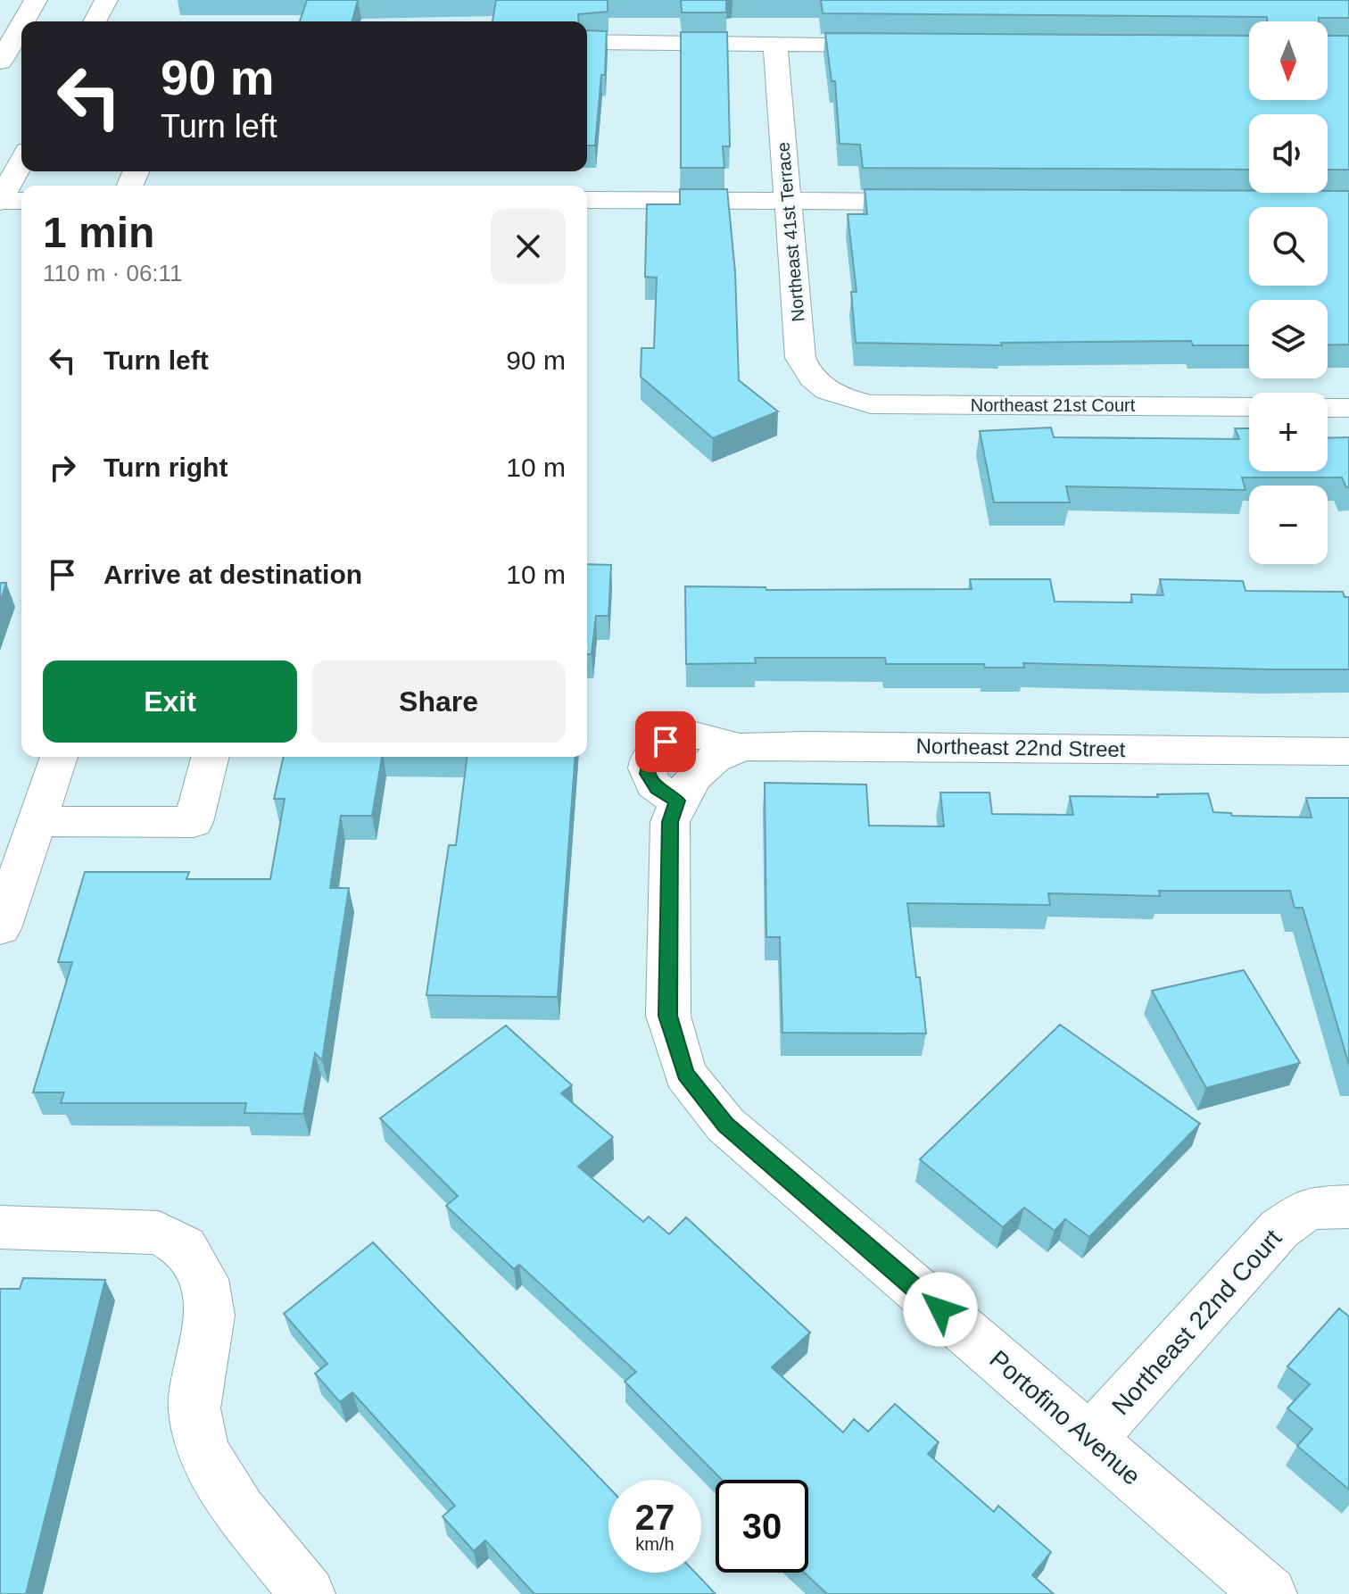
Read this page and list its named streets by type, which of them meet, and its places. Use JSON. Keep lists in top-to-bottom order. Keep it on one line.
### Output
{"streets":{"street":["Northeast 41st Terrace","Northeast 21st Court","Northeast 22nd Street","Northeast 22nd Court","Portofino Avenue"]},"crossings":[["Northeast 41st Terrace","Northeast 21st Court"],["Northeast 22nd Street","Portofino Avenue"],["Northeast 22nd Court","Portofino Avenue"]],"north":"bottom","page":{"map_buttons":["+","−"],"turn":["90 m","Turn left"],"heading":["1 min","110 m · 06:11"],"list":[{"name":"Turn left","value":"90 m"},{"name":"Turn right","value":"10 m"},{"name":"Arrive at destination","value":"10 m"}],"buttons":["Exit","Share"],"speed":"27 km/h","limit":"30"}}
